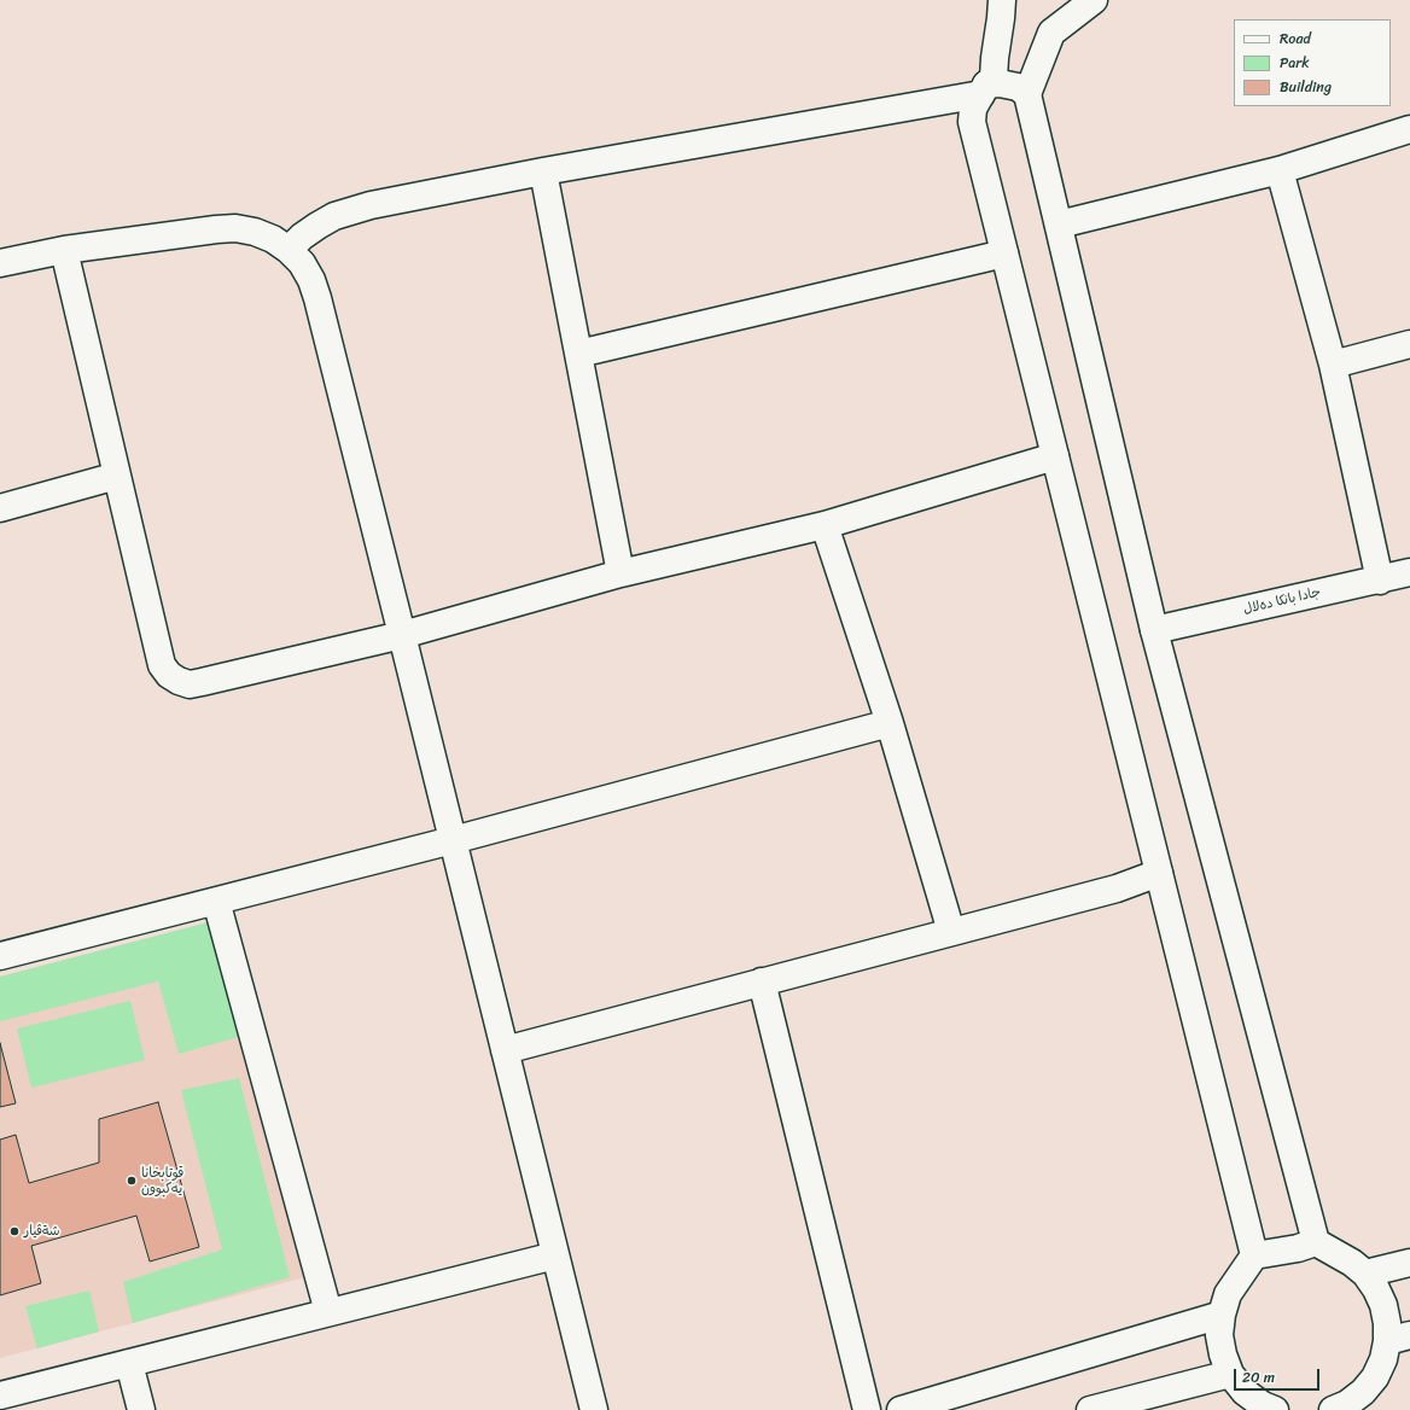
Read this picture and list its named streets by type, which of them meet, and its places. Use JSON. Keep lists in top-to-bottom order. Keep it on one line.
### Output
{"streets":{"street":["جادا بانكا ده‌لال"]},"places":["قوتابخانا یەکبوون","شةڤيار"],"legend":["Road","Park","Building"],"scale_bar":"20 m"}
